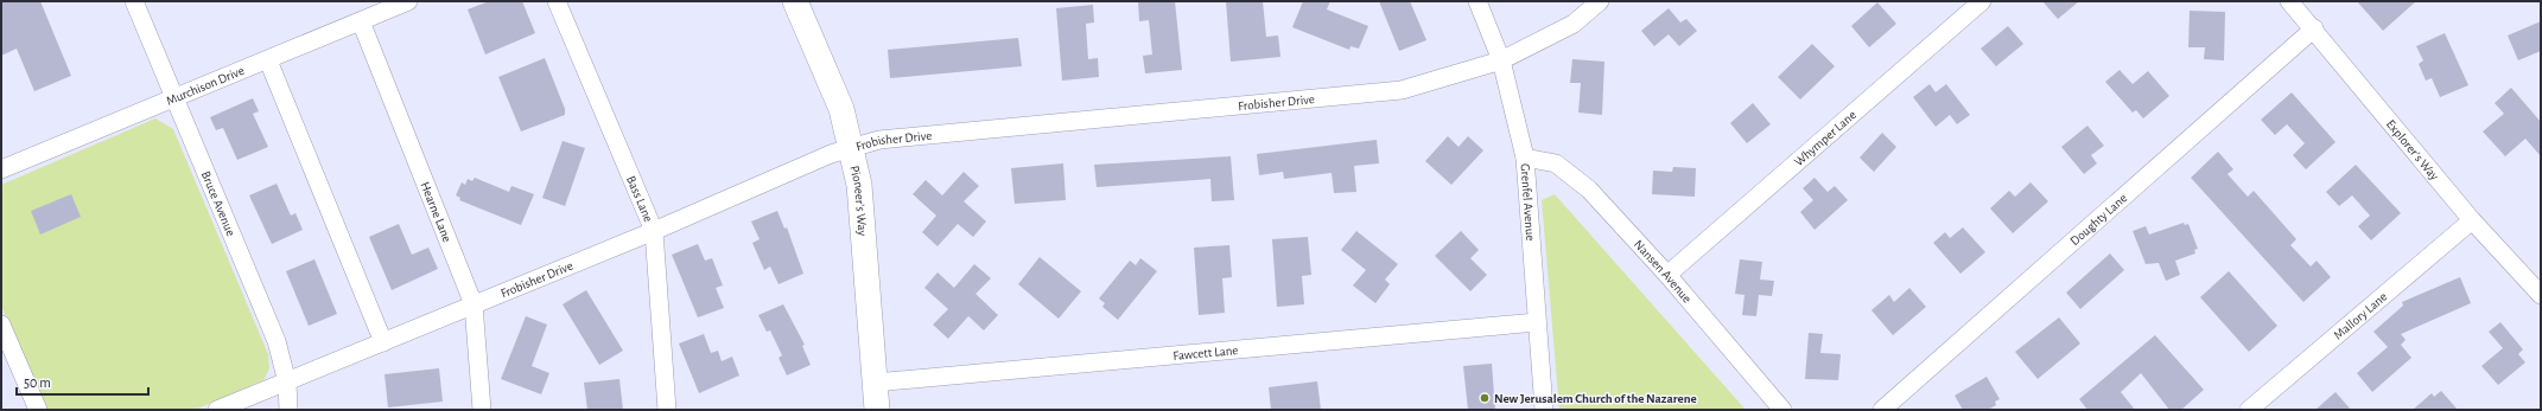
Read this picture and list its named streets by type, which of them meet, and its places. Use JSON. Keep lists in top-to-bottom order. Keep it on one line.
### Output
{"streets":{"main road":["Pioneer's Way"],"street":["Murchison Drive","Frobisher Drive","Whymper Lane","Explorer's Way","Bass Lane","Grenfel Avenue","Bruce Avenue","Hearne Lane","Doughty Lane","Nansen Avenue","Mallory Lane","Fawcett Lane"]},"crossings":[["Murchison Drive","Bruce Avenue"],["Murchison Drive","Hearne Lane"],["Frobisher Drive","Bass Lane"],["Frobisher Drive","Pioneer's Way"],["Frobisher Drive","Grenfel Avenue"],["Frobisher Drive","Bruce Avenue"],["Frobisher Drive","Hearne Lane"],["Whymper Lane","Nansen Avenue"],["Explorer's Way","Doughty Lane"],["Explorer's Way","Mallory Lane"],["Pioneer's Way","Fawcett Lane"],["Grenfel Avenue","Nansen Avenue"],["Grenfel Avenue","Fawcett Lane"]],"places":["New Jerusalem Church of the Nazarene"],"scale_bar":"50 m"}
